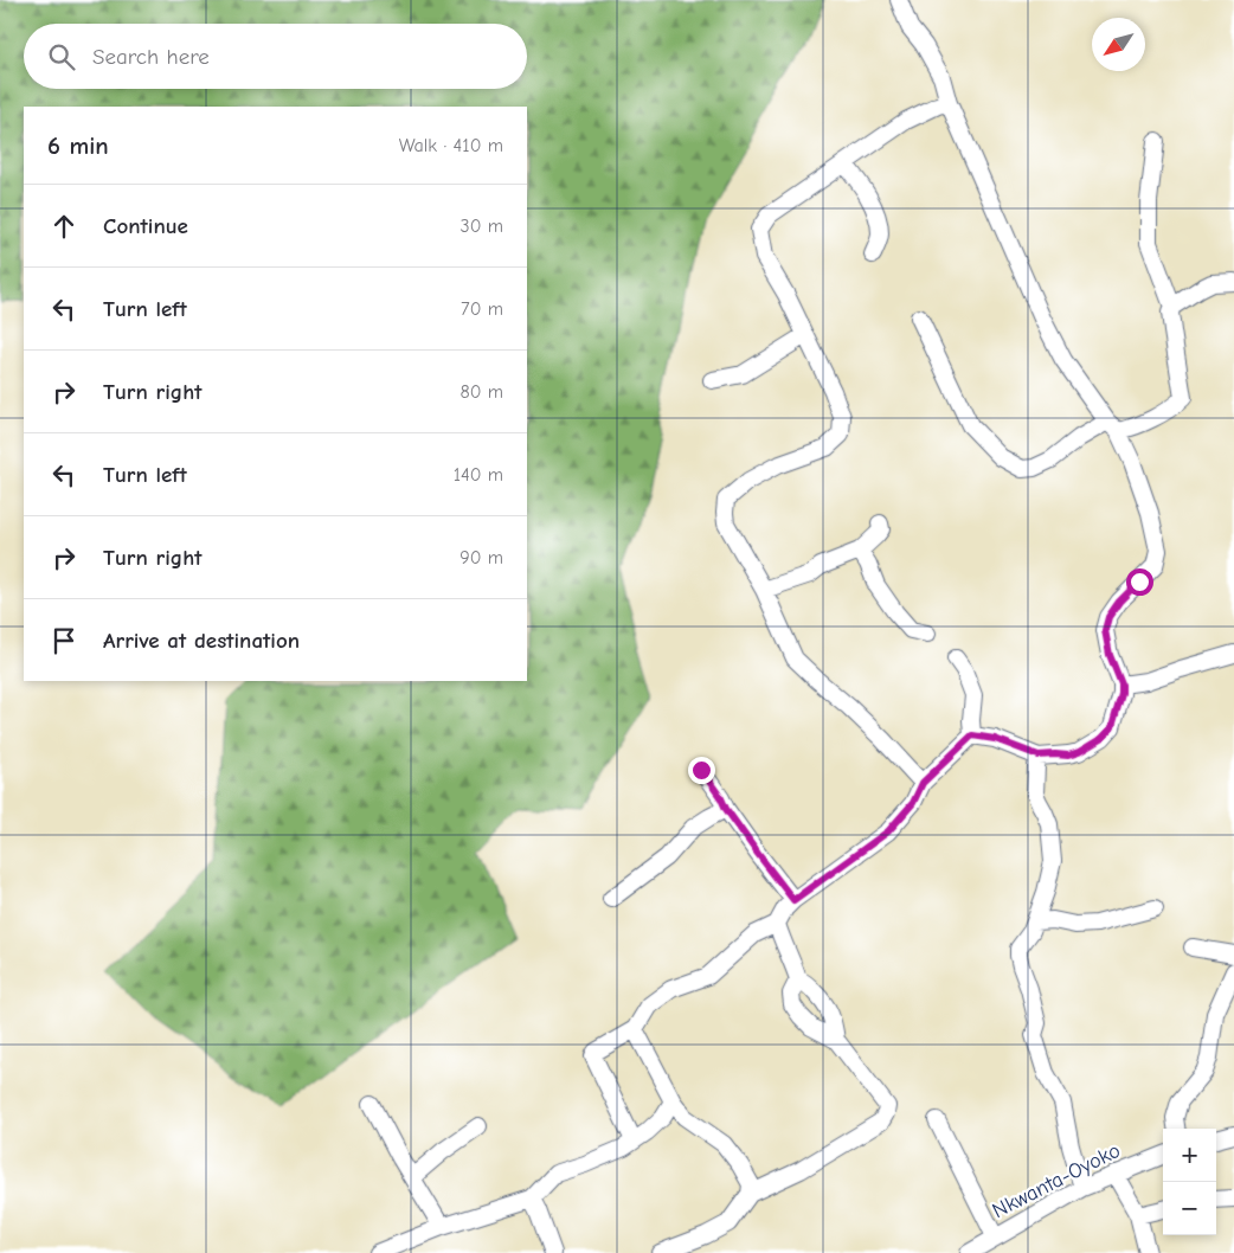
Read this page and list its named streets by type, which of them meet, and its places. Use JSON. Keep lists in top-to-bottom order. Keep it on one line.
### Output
{"streets":{"street":["Nkwanta-Oyoko"]},"north":"bottom left","page":{"search":"Search here","heading":["6 min","Walk · 410 m"],"list":[["Continue","30 m"],["Turn left","70 m"],["Turn right","80 m"],["Turn left","140 m"],["Turn right","90 m"],"Arrive at destination"],"map_buttons":["+","−"]}}
